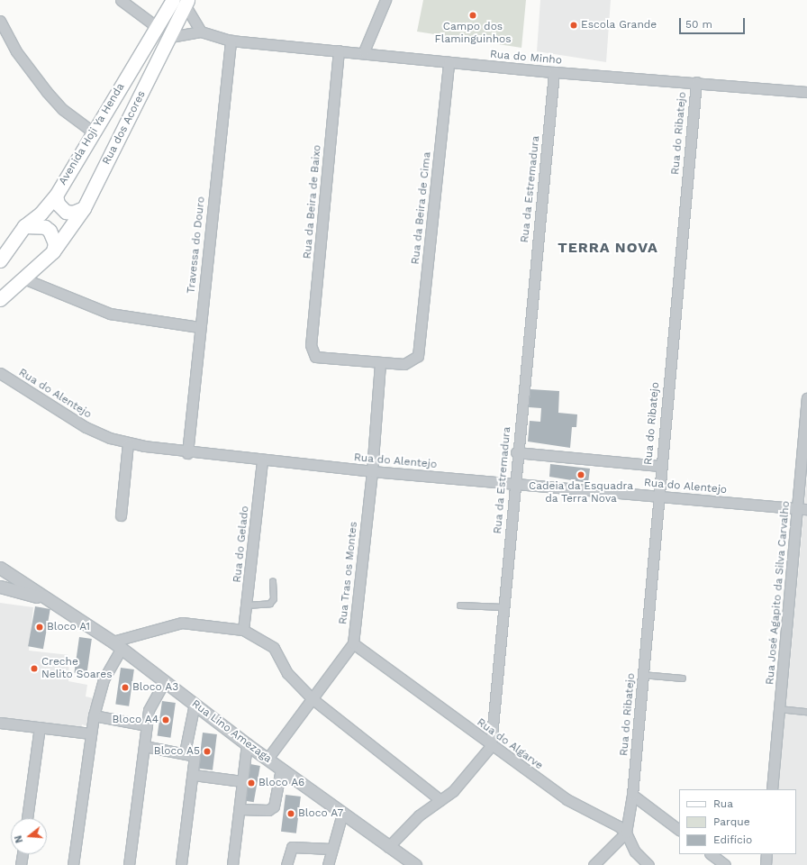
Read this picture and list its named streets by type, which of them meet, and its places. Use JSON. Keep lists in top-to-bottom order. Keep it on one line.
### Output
{"streets":{"main road":["Rua dos Acores","Avenida Hoji Ya Henda"],"street":["Rua do Minho","Rua do Ribatejo","Rua da Estremadura","Rua da Beira de Baixo","Rua da Beira de Cima","Travessa do Douro","Rua do Alentejo","Rua do Gelado","Rua Tras os Montes","Rua José Agapito da Silva Carvalho","Rua Lino Amezaga","Rua do Algarve"]},"crossings":[["Rua do Minho","Rua dos Acores"],["Rua do Minho","Rua do Ribatejo"],["Rua do Minho","Rua da Estremadura"],["Rua do Minho","Rua da Beira de Baixo"],["Rua do Minho","Rua da Beira de Cima"],["Rua do Minho","Travessa do Douro"],["Rua dos Acores","Avenida Hoji Ya Henda"],["Rua do Ribatejo","Rua do Alentejo"],["Rua do Ribatejo","Rua do Algarve"],["Rua da Estremadura","Rua do Alentejo"],["Rua da Estremadura","Rua do Algarve"],["Rua da Beira de Baixo","Rua da Beira de Cima"],["Rua da Beira de Baixo","Rua Tras os Montes"],["Rua da Beira de Cima","Rua Tras os Montes"],["Travessa do Douro","Rua do Alentejo"],["Rua do Alentejo","Rua do Gelado"],["Rua do Alentejo","Rua Tras os Montes"],["Rua do Alentejo","Rua José Agapito da Silva Carvalho"],["Rua Tras os Montes","Rua do Algarve"]],"districts":["TERRA NOVA"],"places":["Campo dos Flaminguinhos","Escola Grande","Cadeia da Esquadra da Terra Nova","Bloco A1","Creche Nelito Soares","Bloco A3","Bloco A4","Bloco A5","Bloco A6","Bloco A7"],"legend":["Rua","Parque","Edifício"],"scale_bar":"50 m","north":"left"}
